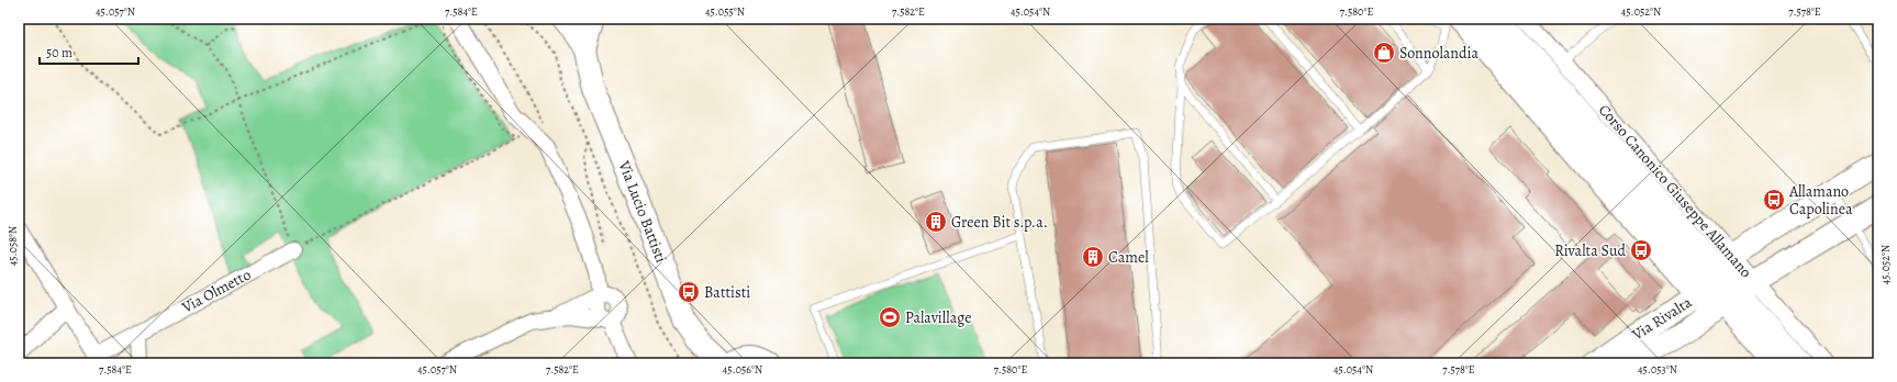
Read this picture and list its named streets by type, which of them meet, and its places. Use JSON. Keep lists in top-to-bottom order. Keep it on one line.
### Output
{"streets":{"street":["Corso Canonico Giuseppe Allamano","Via Lucio Battisti","Via Olmetto","Via Rivalta"]},"crossings":[["Corso Canonico Giuseppe Allamano","Via Rivalta"]],"places":{"shop":["Sonnolandia"],"bus stop":["Allamano Capolinea","Rivalta Sud","Battisti"],"building":["Green Bit s.p.a.","Camel"],"sports":["Palavillage"]},"scale_bar":"50 m","coordinates":["45.057°N","7.584°E","45.055°N","7.582°E","45.054°N","7.580°E","45.052°N","7.578°E","45.058°N","45.056°N","45.053°N"]}
